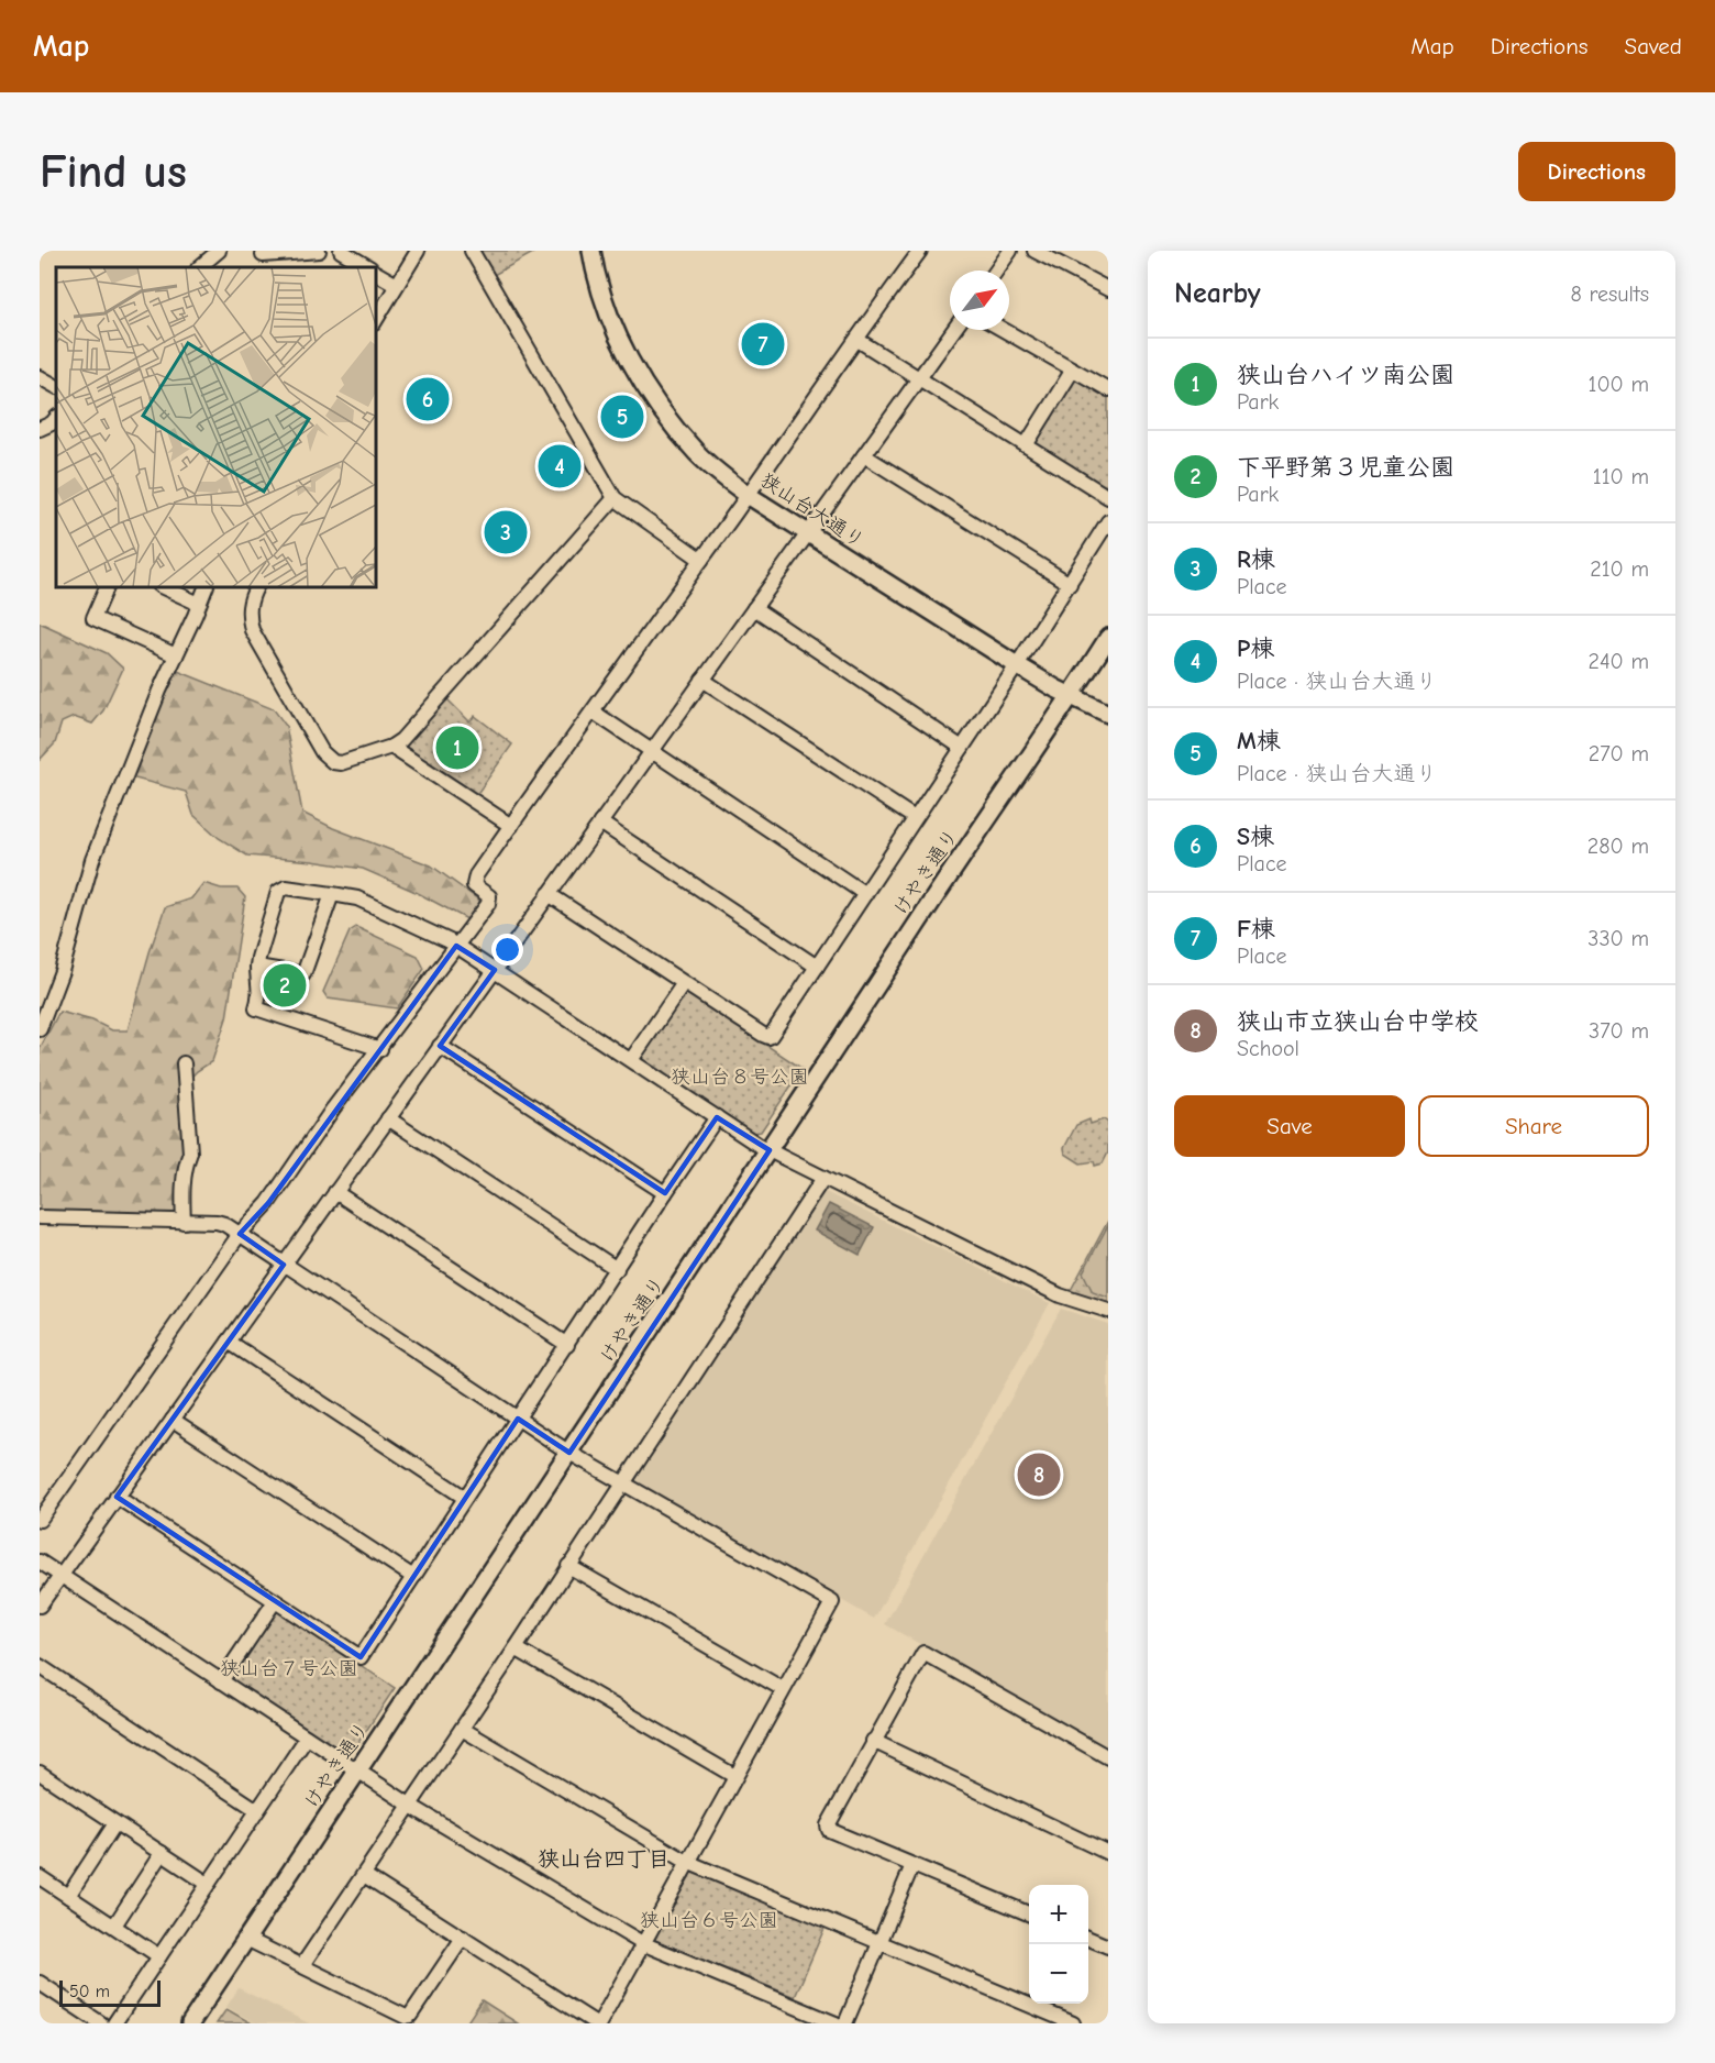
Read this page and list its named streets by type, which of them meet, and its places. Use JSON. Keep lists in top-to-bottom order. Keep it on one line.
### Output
{"streets":{"street":["狭山台大通り","けやき通り"]},"crossings":[["狭山台大通り","けやき通り"]],"districts":["狭山台四丁目"],"parks":["狭山台８号公園","狭山台７号公園","狭山台６号公園"],"scale_bar":"50 m","north":"top right","page":{"header":"Map","nav":["Map","Directions","Saved"],"buttons":["Directions",["Save","Share"]],"title":"Find us","heading":["Nearby","8 results"],"pins":["7","6","5","4","3","1","2","8"],"list":[{"mark":"1","name":"狭山台ハイツ南公園","note":"Park","value":"100 m"},{"mark":"2","name":"下平野第３児童公園","note":"Park","value":"110 m"},{"mark":"3","name":"R棟","note":"Place","value":"210 m"},{"mark":"4","name":"P棟","note":"Place · 狭山台大通り","value":"240 m"},{"mark":"5","name":"M棟","note":"Place · 狭山台大通り","value":"270 m"},{"mark":"6","name":"S棟","note":"Place","value":"280 m"},{"mark":"7","name":"F棟","note":"Place","value":"330 m"},{"mark":"8","name":"狭山市立狭山台中学校","note":"School","value":"370 m"}],"map_buttons":["+","−"],"scale":"50 m"}}
